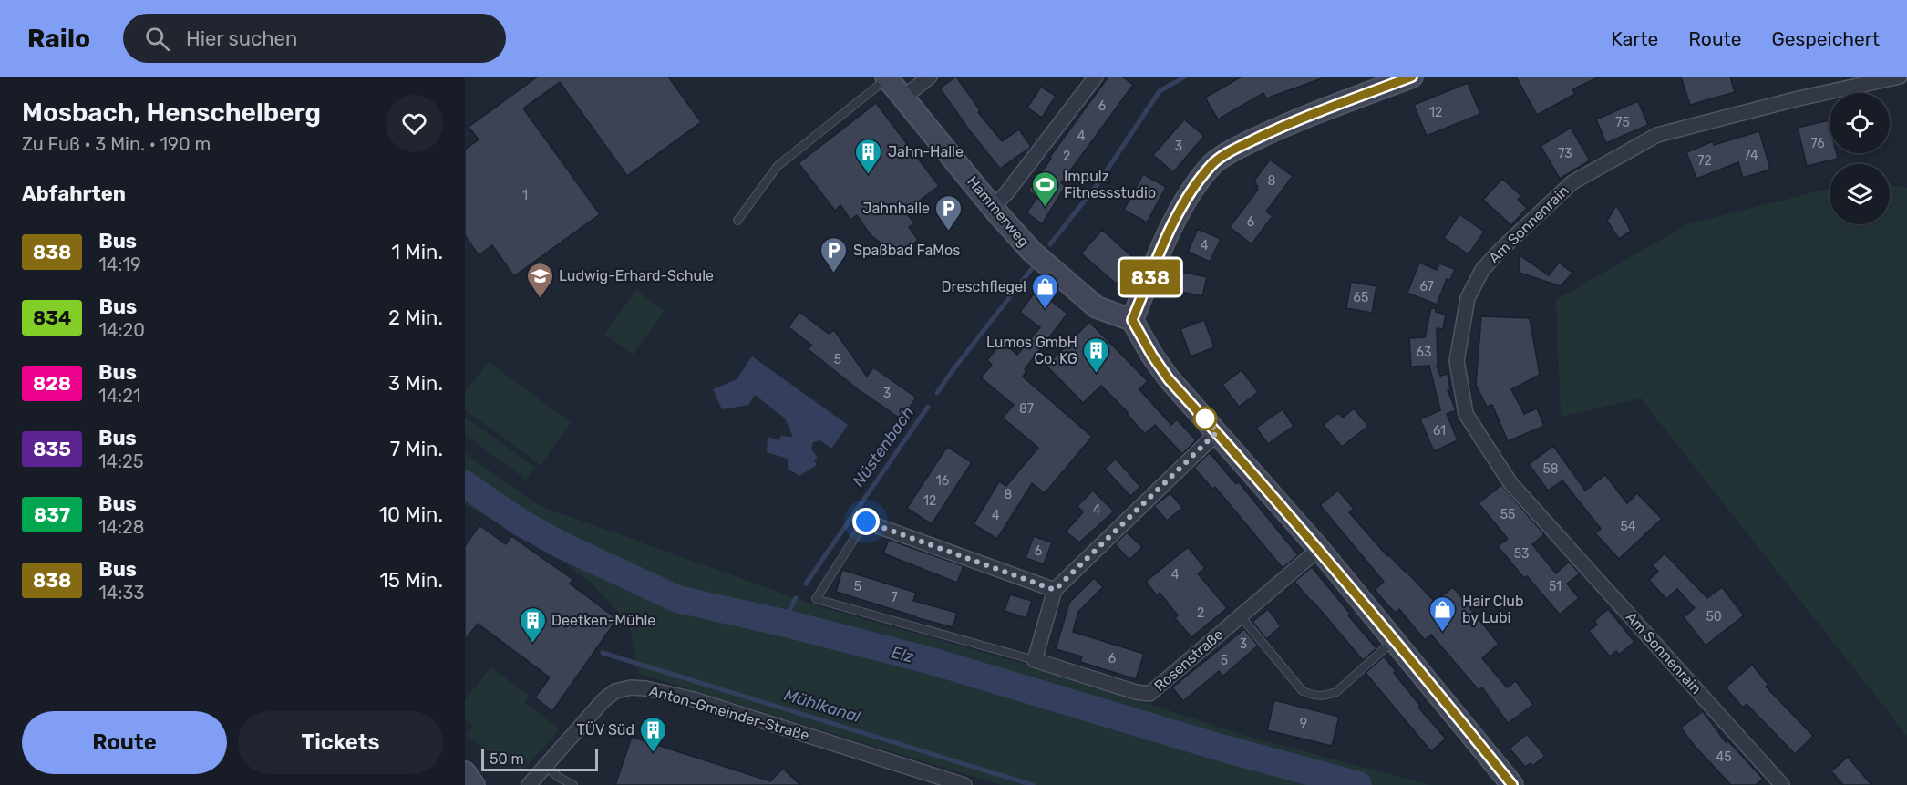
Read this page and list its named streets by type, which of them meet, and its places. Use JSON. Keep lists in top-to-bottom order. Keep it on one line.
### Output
{"streets":{"main road":["Hammerweg"],"street":["Am Sonnenrain","Rosenstraße","Anton-Gmeinder-Straße"]},"water":["Nüstenbach","Elz","Mühlkanal"],"places":{"building":["Jahn-Halle","Lumos GmbH Co. KG","Deetken-Mühle","TÜV Süd"],"sports":["Impulz Fitnessstudio"],"parking":["Jahnhalle","Spaßbad FaMos"],"school or university":["Ludwig-Erhard-Schule"],"shop":["Dreschflegel","Hair Club by Lubi"]},"lines":["bus line 838"],"house_numbers":["6","12","75","4","76","3","73","74","2","72","8","1","6","4","67","65","63","5","3","87","61","58","16","8","12","4","55","4","54","6","53","4","5","51","7","2","50","3","6","5","9","45"],"scale_bar":"50 m","page":{"header":"Railo","search":"Hier suchen","nav":["Karte","Route","Gespeichert"],"heading":[["Mosbach, Henschelberg","Zu Fuß · 3 Min. · 190 m"],"Abfahrten"],"on_map":"838","list":[{"mark":"838","name":"Bus","note":"14:19","value":"1 Min."},{"mark":"834","name":"Bus","note":"14:20","value":"2 Min."},{"mark":"828","name":"Bus","note":"14:21","value":"3 Min."},{"mark":"835","name":"Bus","note":"14:25","value":"7 Min."},{"mark":"837","name":"Bus","note":"14:28","value":"10 Min."},{"mark":"838","name":"Bus","note":"14:33","value":"15 Min."}],"buttons":["Route","Tickets"],"scale":"50 m"}}
